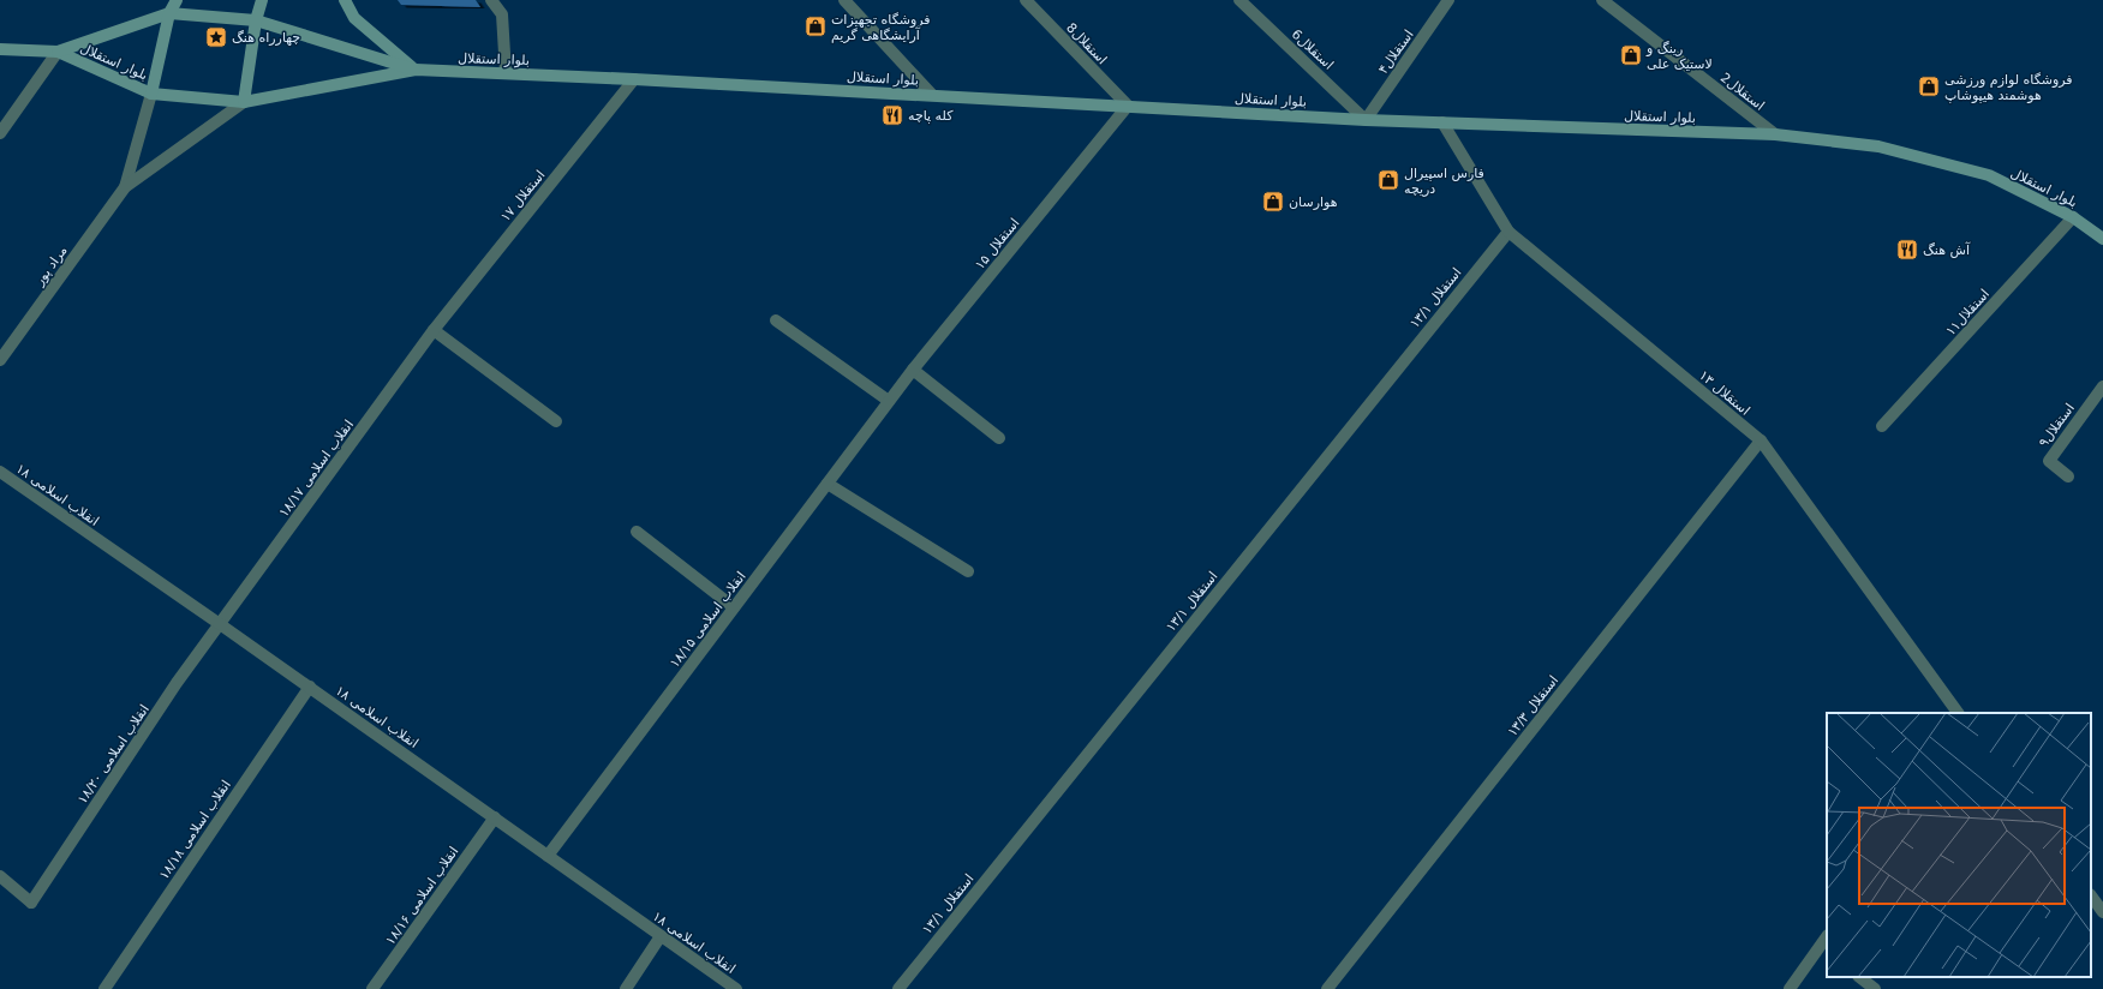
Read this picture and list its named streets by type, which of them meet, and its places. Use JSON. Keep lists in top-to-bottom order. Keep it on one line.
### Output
{"streets":{"main road":["بلوار استقلال"],"street":["استقلال8","استقلال6","استقلال۴","2استقلال","۱۷ استقلال","۱۵ استقلال","مراد پور","۱۳/۱ استقلال","استقلال۱۱","۱۳ استقلال","استقلال۹","۱۸/۱۷ انقلاب اسلامی","۱۸ انقلاب اسلامی","۱۸/۱۵ انقلاب اسلامی","۱۳/۳ استقلال","۱۸/۲۰ انقلاب اسلامی","۱۸/۱۸ انقلاب اسلامی","۱۸/۱۶ انقلاب اسلامی"]},"crossings":[["استقلال8","بلوار استقلال"],["استقلال8","۱۵ استقلال"],["استقلال6","استقلال۴"],["استقلال6","بلوار استقلال"],["استقلال۴","بلوار استقلال"],["بلوار استقلال","2استقلال"],["بلوار استقلال","۱۷ استقلال"],["بلوار استقلال","۱۵ استقلال"],["بلوار استقلال","مراد پور"],["بلوار استقلال","استقلال۱۱"],["بلوار استقلال","۱۳ استقلال"],["۱۷ استقلال","۱۸/۱۷ انقلاب اسلامی"],["۱۵ استقلال","۱۸/۱۵ انقلاب اسلامی"],["۱۳/۱ استقلال","۱۳ استقلال"],["۱۳ استقلال","۱۳/۳ استقلال"],["۱۸/۱۷ انقلاب اسلامی","۱۸ انقلاب اسلامی"],["۱۸/۱۷ انقلاب اسلامی","۱۸/۲۰ انقلاب اسلامی"],["۱۸ انقلاب اسلامی","۱۸/۱۵ انقلاب اسلامی"],["۱۸ انقلاب اسلامی","۱۸/۲۰ انقلاب اسلامی"],["۱۸ انقلاب اسلامی","۱۸/۱۸ انقلاب اسلامی"],["۱۸ انقلاب اسلامی","۱۸/۱۶ انقلاب اسلامی"]],"places":{"shop":["فروشگاه تجهیزات آرایشگاهی گریم","رینگ و لاستیک علی","فروشگاه لوازم ورزشی هوشمند هیپوشاپ","فارس اسپیرال دریچه","هوارسان"],"place":["چهارراه هنگ"],"restaurant":["کله پاچه","آش هنگ"]}}
